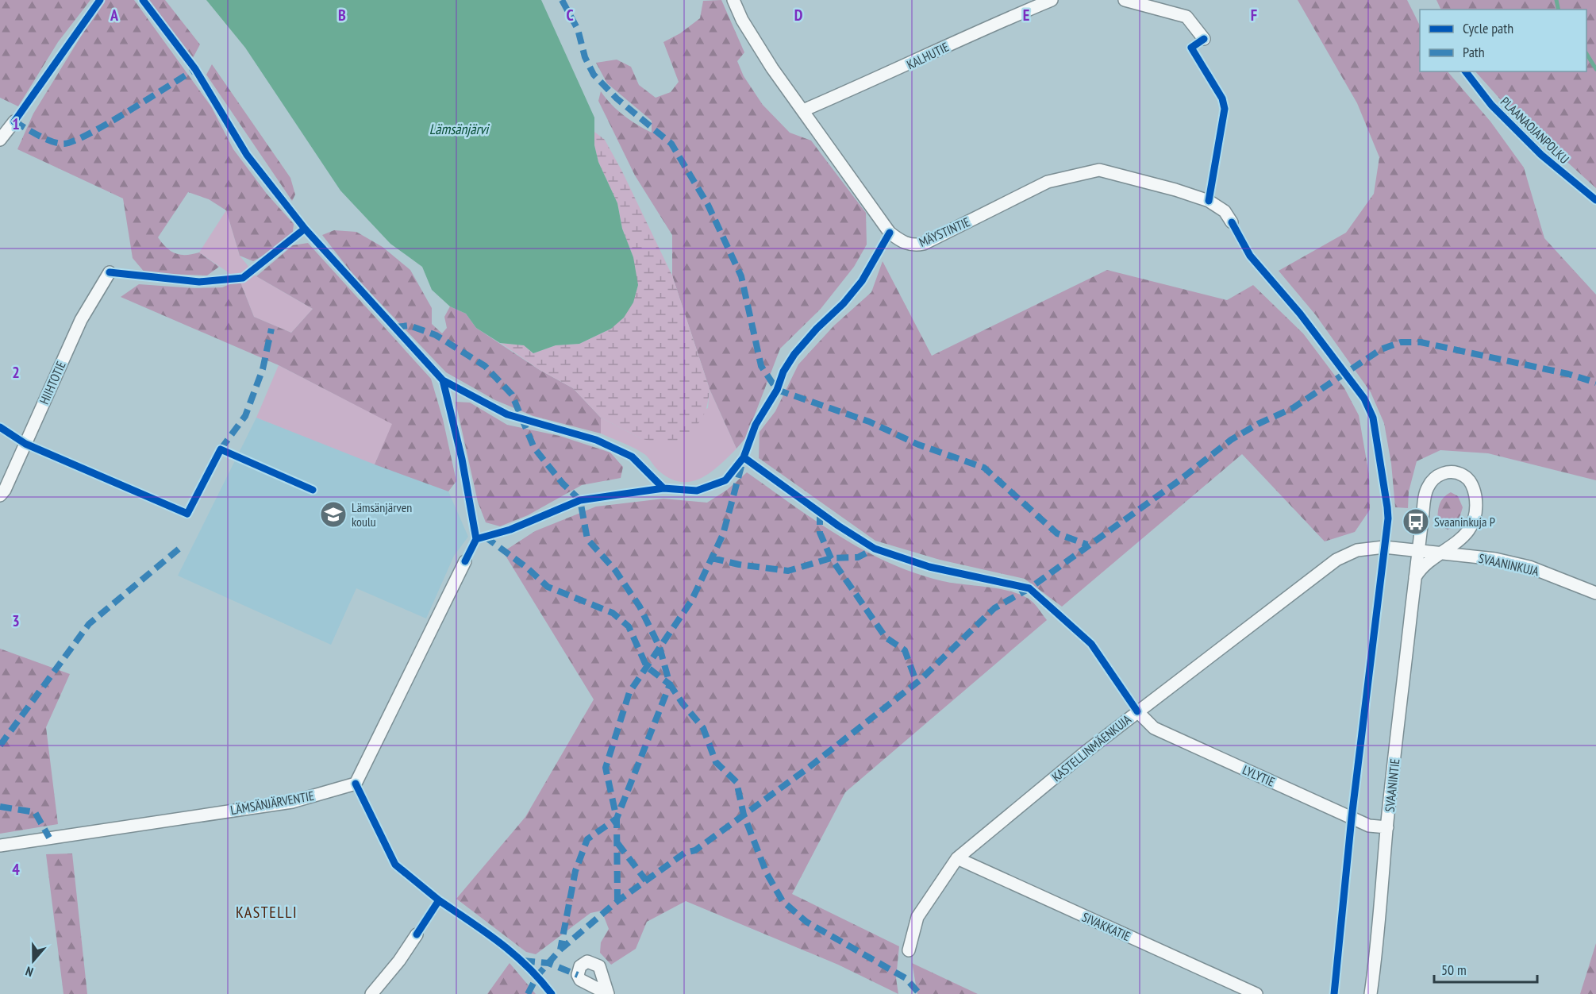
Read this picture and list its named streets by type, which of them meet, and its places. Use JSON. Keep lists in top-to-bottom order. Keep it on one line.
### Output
{"streets":{"street":["KALHUTIE","MÄYSTINTIE","HIIHTOTIE","SVAANINKUJA","KASTELLINMÄENKUJA","LYLYTIE","SVAANINTIE","LÄMSÄNJÄRVENTIE","SIVAKKATIE"],"cycle path":["PLAANAOJANPOLKU"]},"crossings":[["KALHUTIE","MÄYSTINTIE"],["SVAANINKUJA","KASTELLINMÄENKUJA"],["SVAANINKUJA","SVAANINTIE"],["KASTELLINMÄENKUJA","LYLYTIE"],["KASTELLINMÄENKUJA","SVAANINTIE"],["KASTELLINMÄENKUJA","SIVAKKATIE"],["LYLYTIE","SVAANINTIE"]],"districts":["KASTELLI"],"water":["Lämsänjärvi"],"places":{"school or university":["Lämsänjärven koulu"],"bus stop":["Svaaninkuja P"]},"legend":["Cycle path","Path"],"scale_bar":"50 m","north":"bottom","grid":{"columns":["A","B","C","D","E","F"],"rows":["1","2","3","4"]}}
